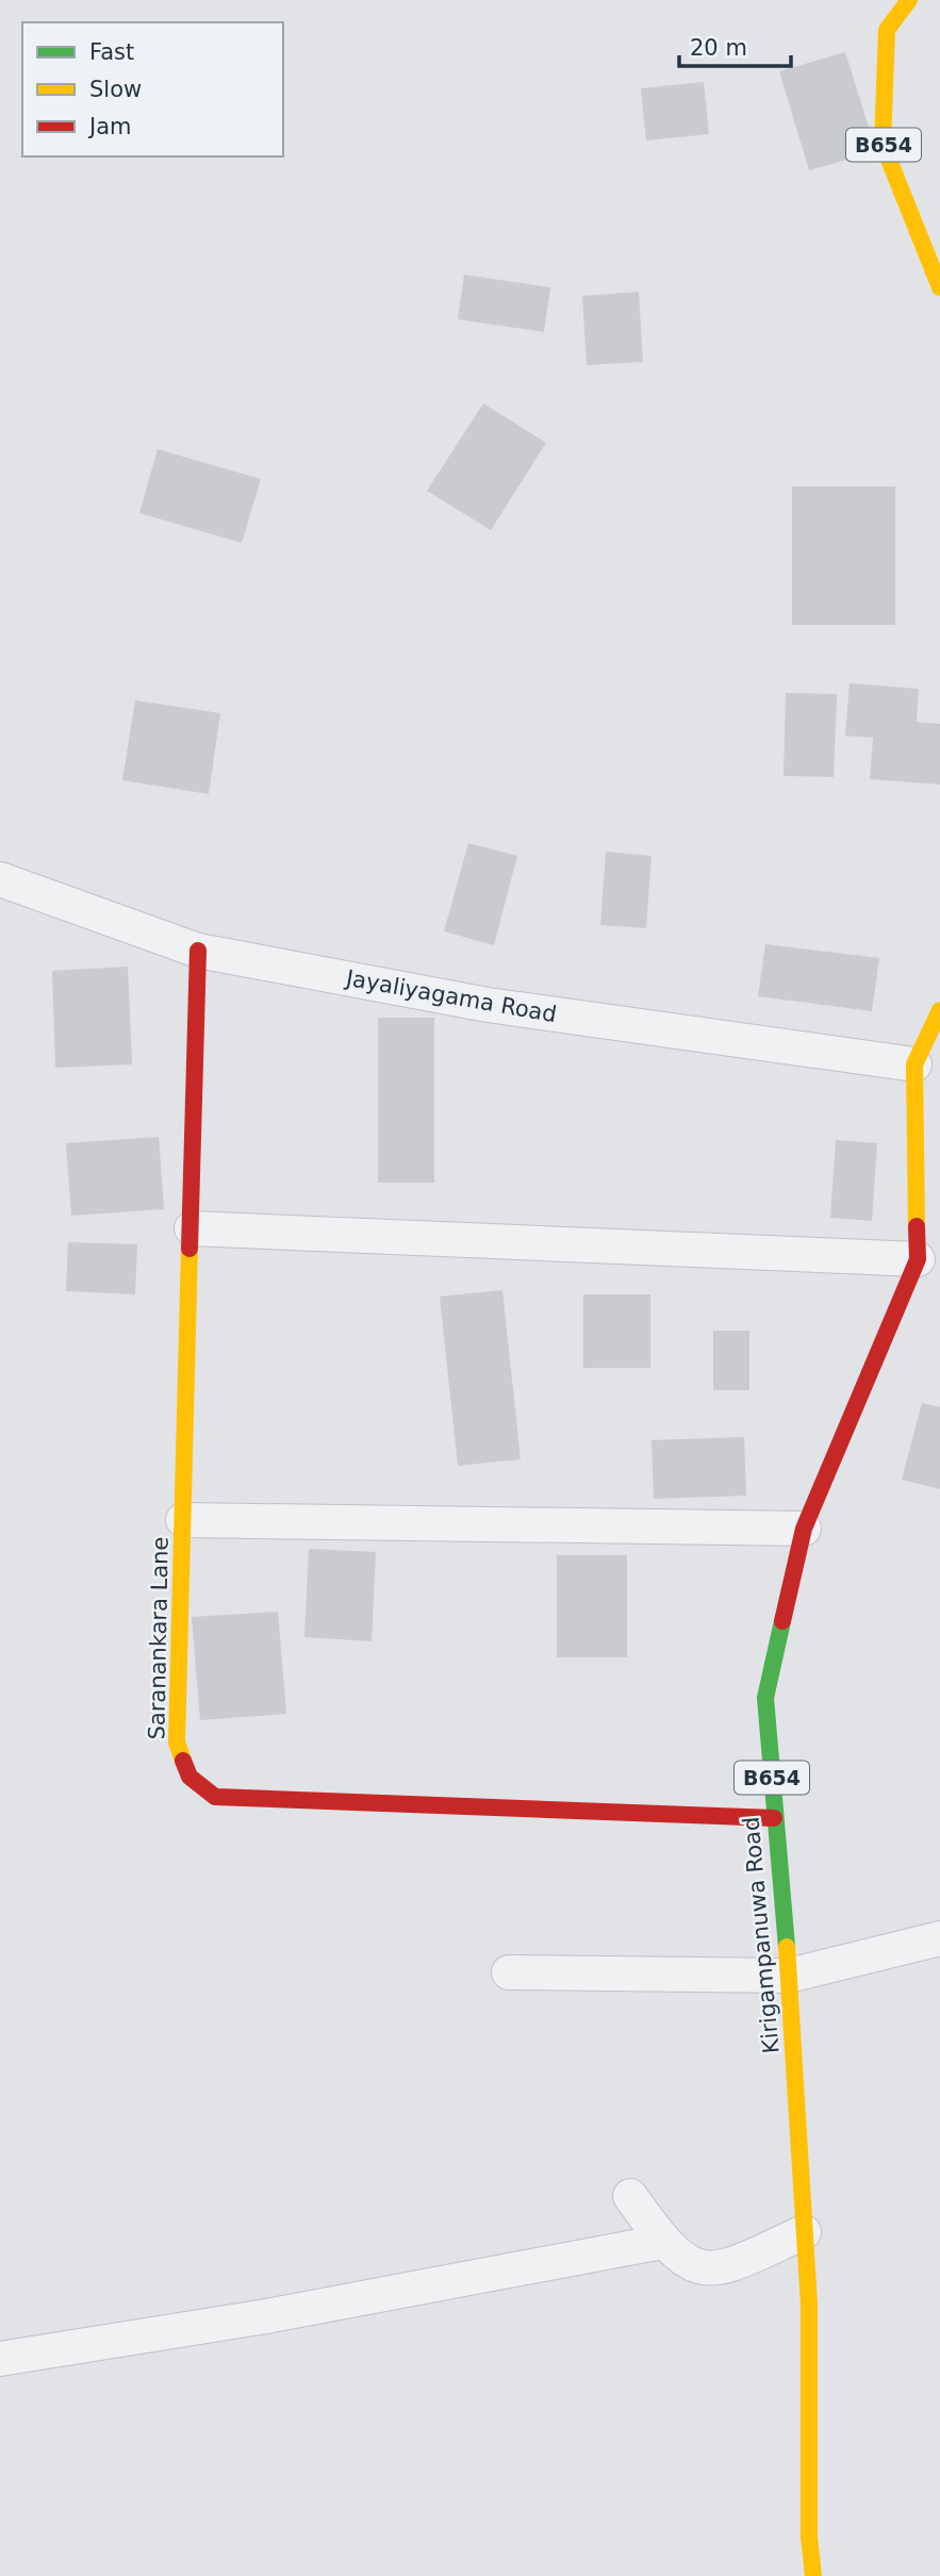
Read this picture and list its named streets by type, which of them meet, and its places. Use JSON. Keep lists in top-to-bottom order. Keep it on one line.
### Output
{"streets":{"main road":["B654","Saranankara Lane","Kirigampanuwa Road"],"street":["Jayaliyagama Road"]},"crossings":[["Jayaliyagama Road","Saranankara Lane"],["Jayaliyagama Road","Kirigampanuwa Road"],["Saranankara Lane","Kirigampanuwa Road"]],"legend":["Fast","Slow","Jam"],"scale_bar":"20 m"}
